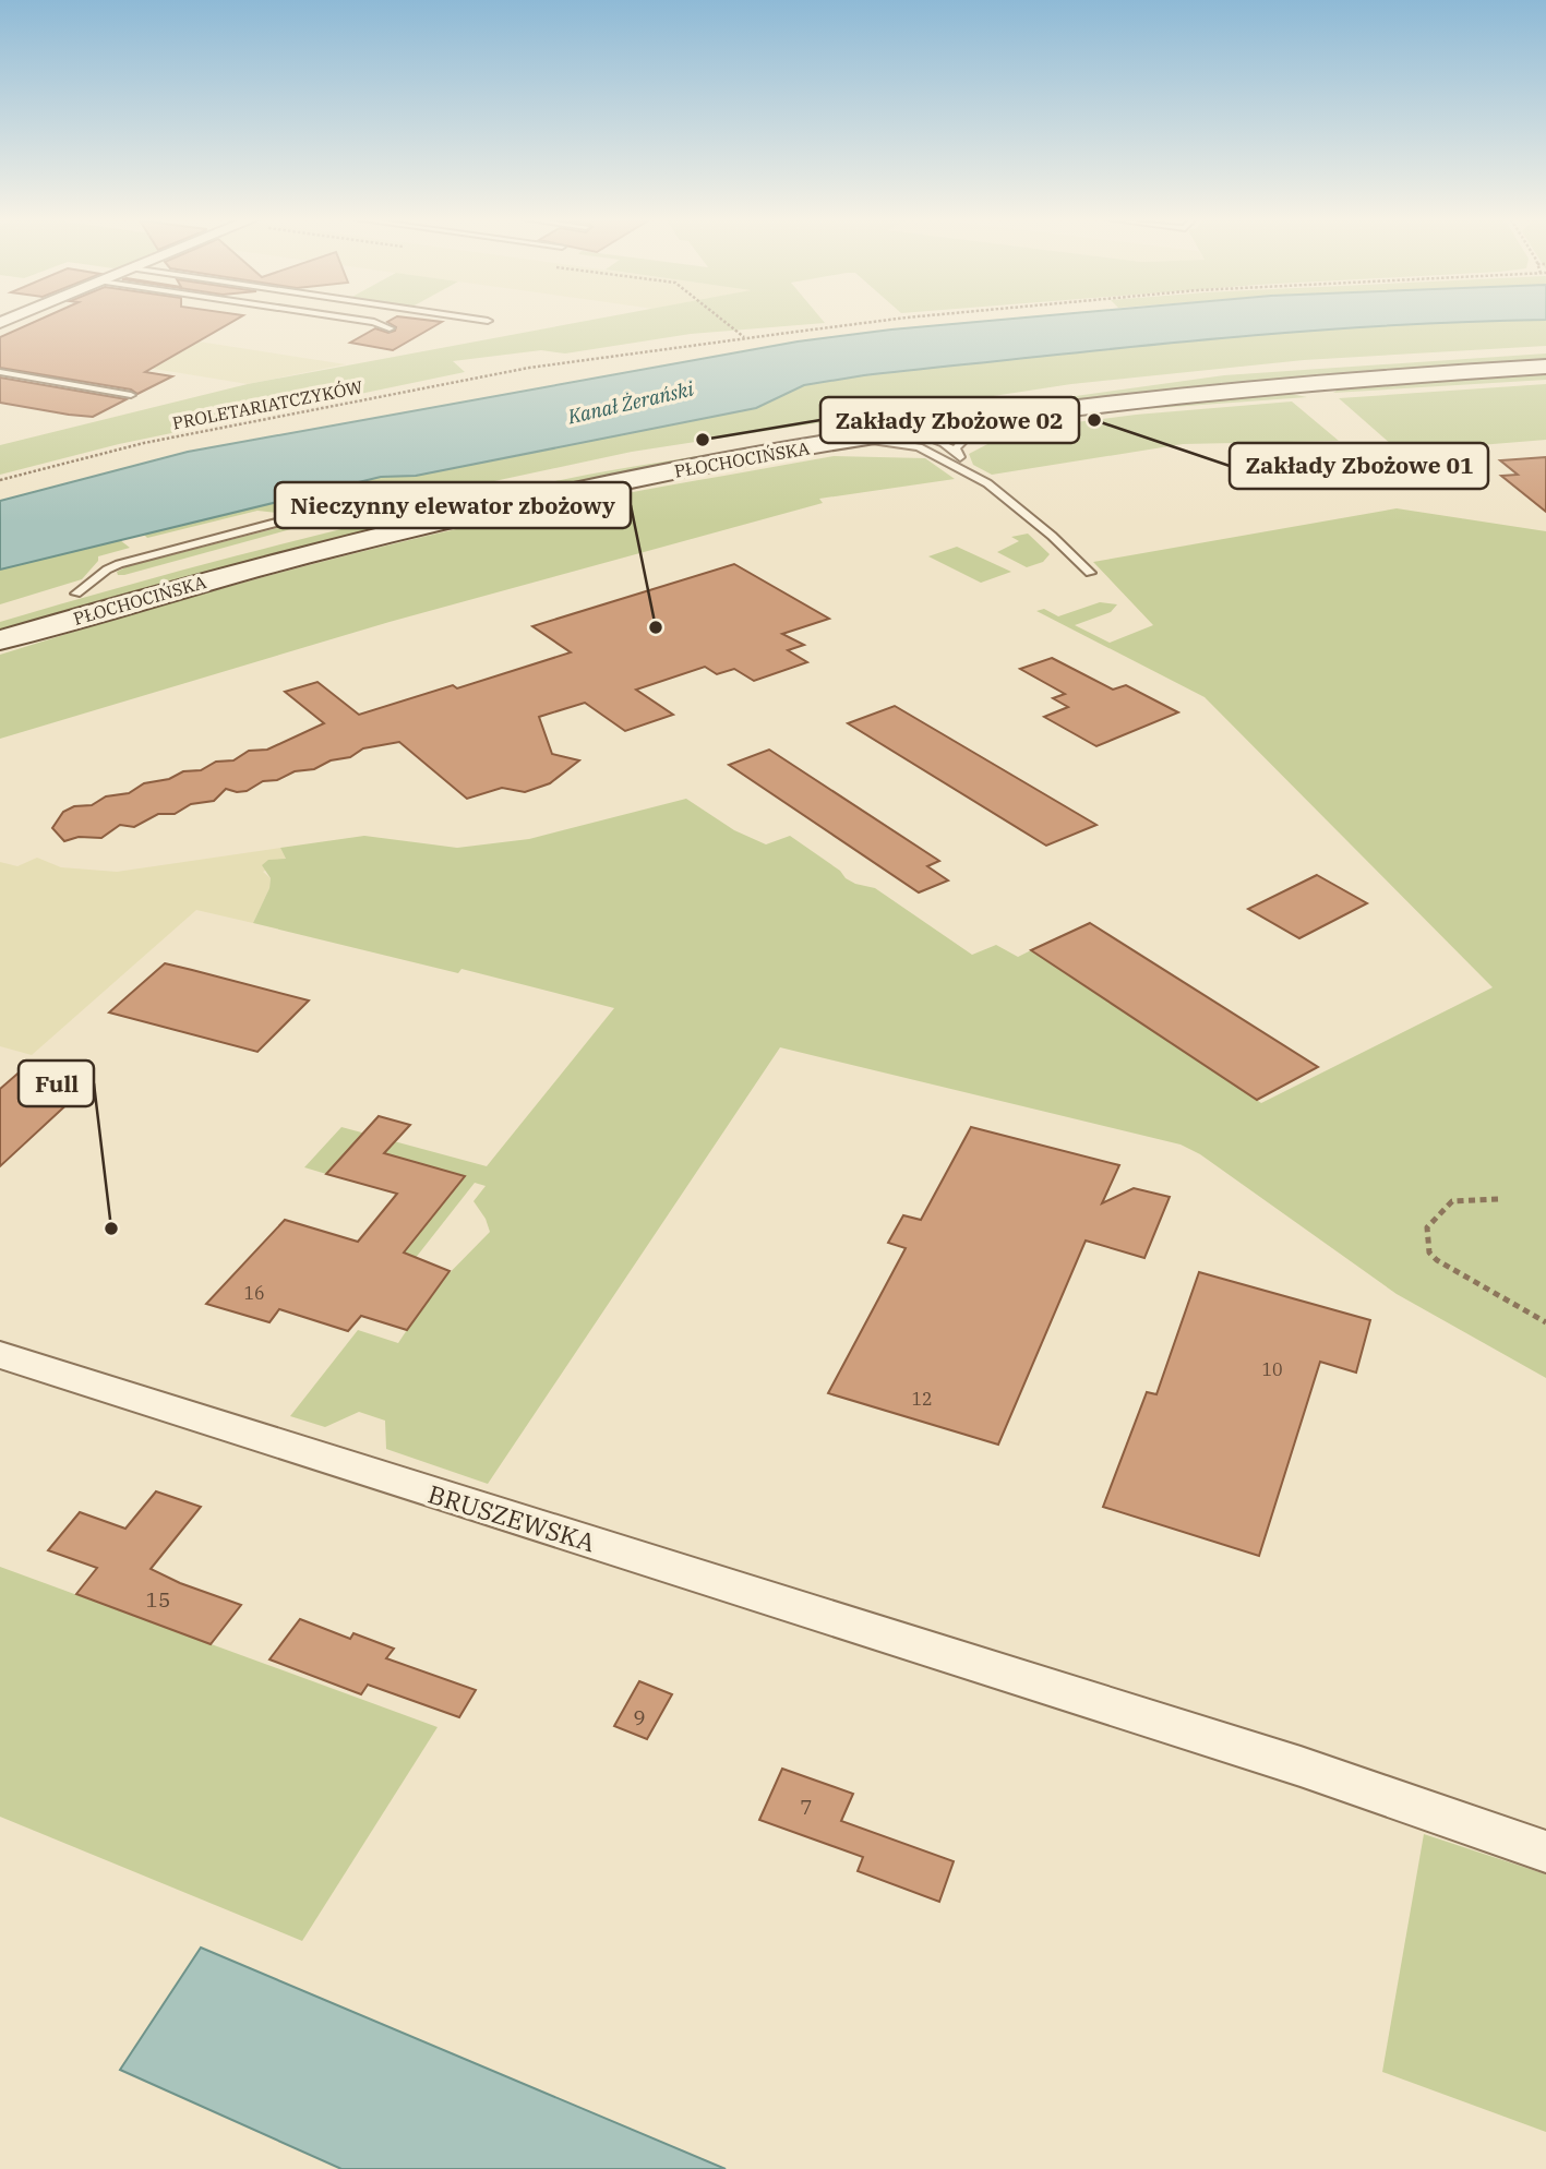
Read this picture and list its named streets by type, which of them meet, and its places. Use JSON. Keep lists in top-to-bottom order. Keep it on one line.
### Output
{"streets":{"main road":["PŁOCHOCIŃSKA"],"street":["BRUSZEWSKA"],"path":["PROLETARIATCZYKÓW"]},"water":["Kanał Żerański"],"places":["Zakłady Zbożowe 01","Zakłady Zbożowe 02","Nieczynny elewator zbożowy","Full"],"house_numbers":["16","10","12","15","9","7"]}
